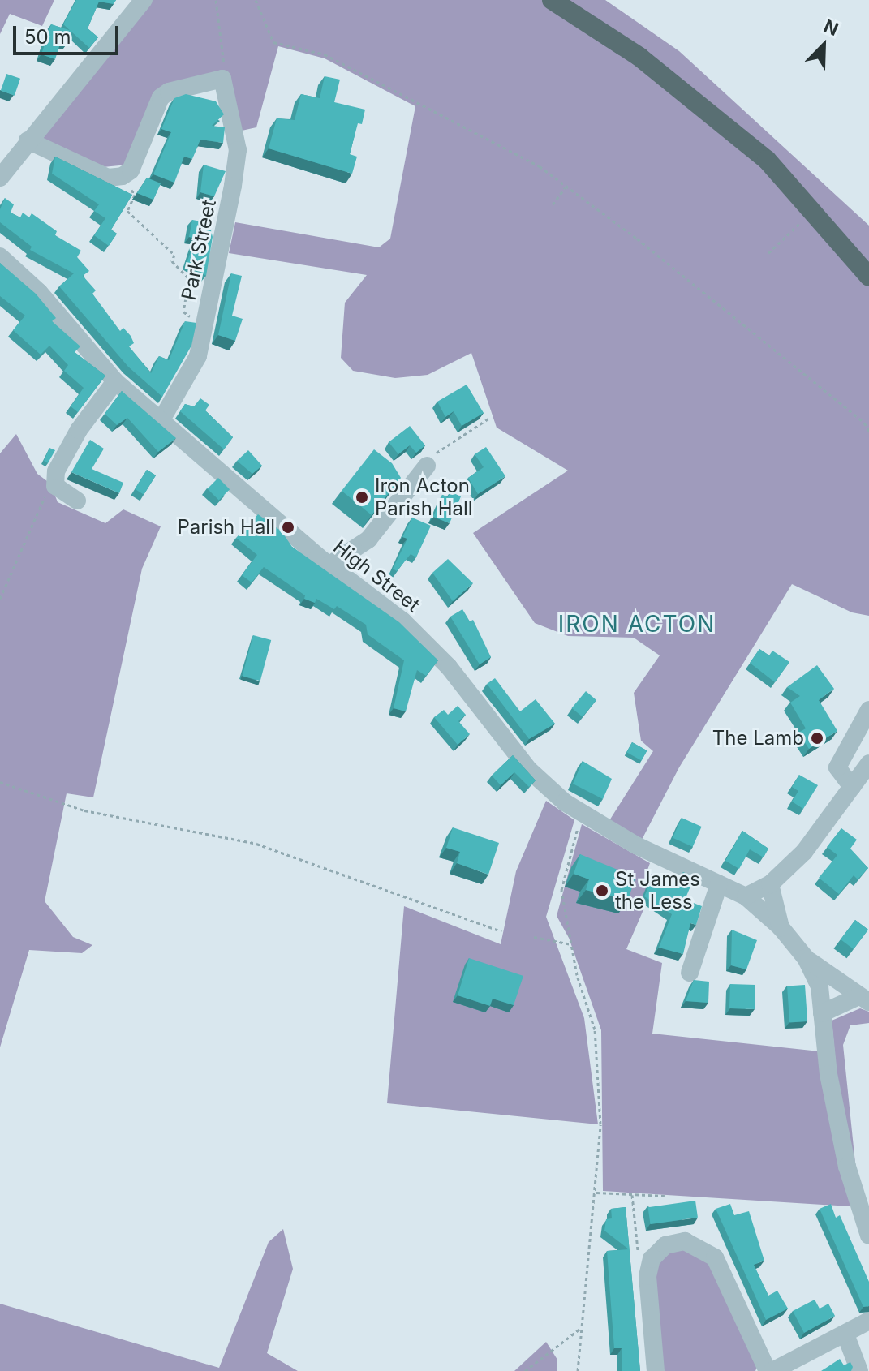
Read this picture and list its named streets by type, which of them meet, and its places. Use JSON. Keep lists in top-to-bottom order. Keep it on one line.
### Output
{"streets":{"street":["Park Street","High Street"]},"crossings":[["Park Street","High Street"]],"districts":["IRON ACTON"],"places":["Iron Acton Parish Hall","Parish Hall","The Lamb","St James the Less"],"scale_bar":"50 m","north":"top right"}
